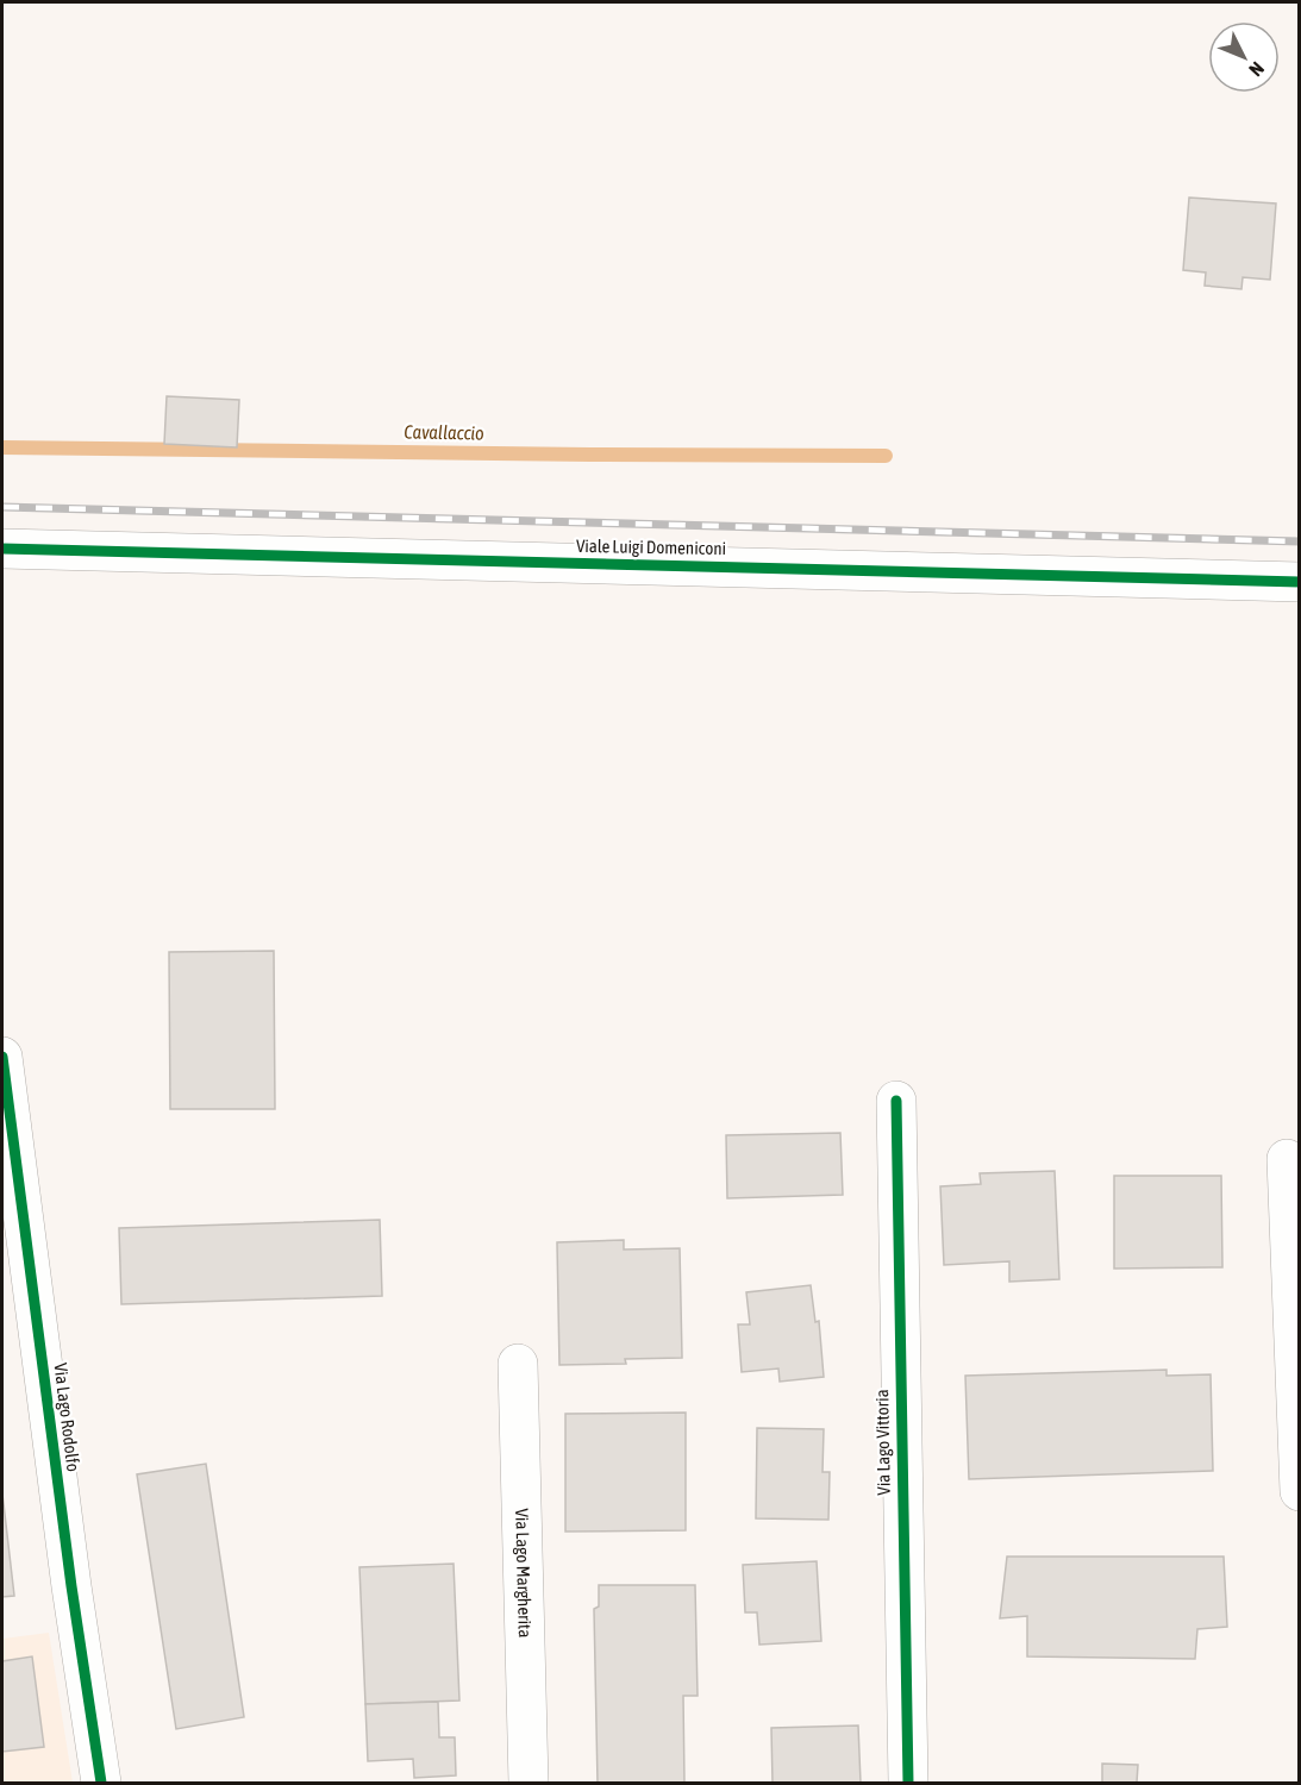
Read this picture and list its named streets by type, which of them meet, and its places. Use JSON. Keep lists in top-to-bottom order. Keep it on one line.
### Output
{"streets":{"street":["Viale Luigi Domeniconi","Via Lago Rodolfo","Via Lago Vittoria","Via Lago Margherita"]},"water":["Cavallaccio"],"north":"bottom right"}
